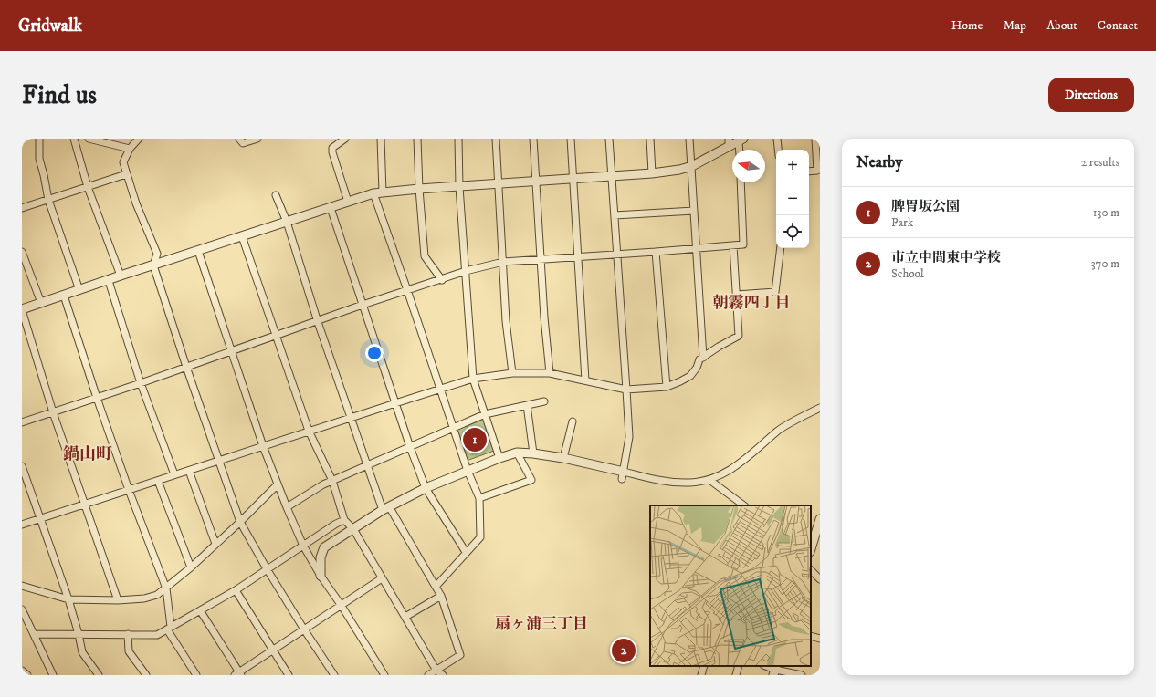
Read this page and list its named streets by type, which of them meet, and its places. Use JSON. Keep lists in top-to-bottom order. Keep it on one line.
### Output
{"districts":["朝霧四丁目","鍋山町","扇ヶ浦三丁目"],"north":"left","page":{"header":"Gridwalk","nav":["Home","Map","About","Contact"],"buttons":"Directions","title":"Find us","heading":["Nearby","2 results"],"map_buttons":["+","−"],"list":[{"mark":"1","name":"脾胃坂公園","note":"Park","value":"130 m"},{"mark":"2","name":"市立中間東中学校","note":"School","value":"370 m"}],"pins":["1","2"]}}
